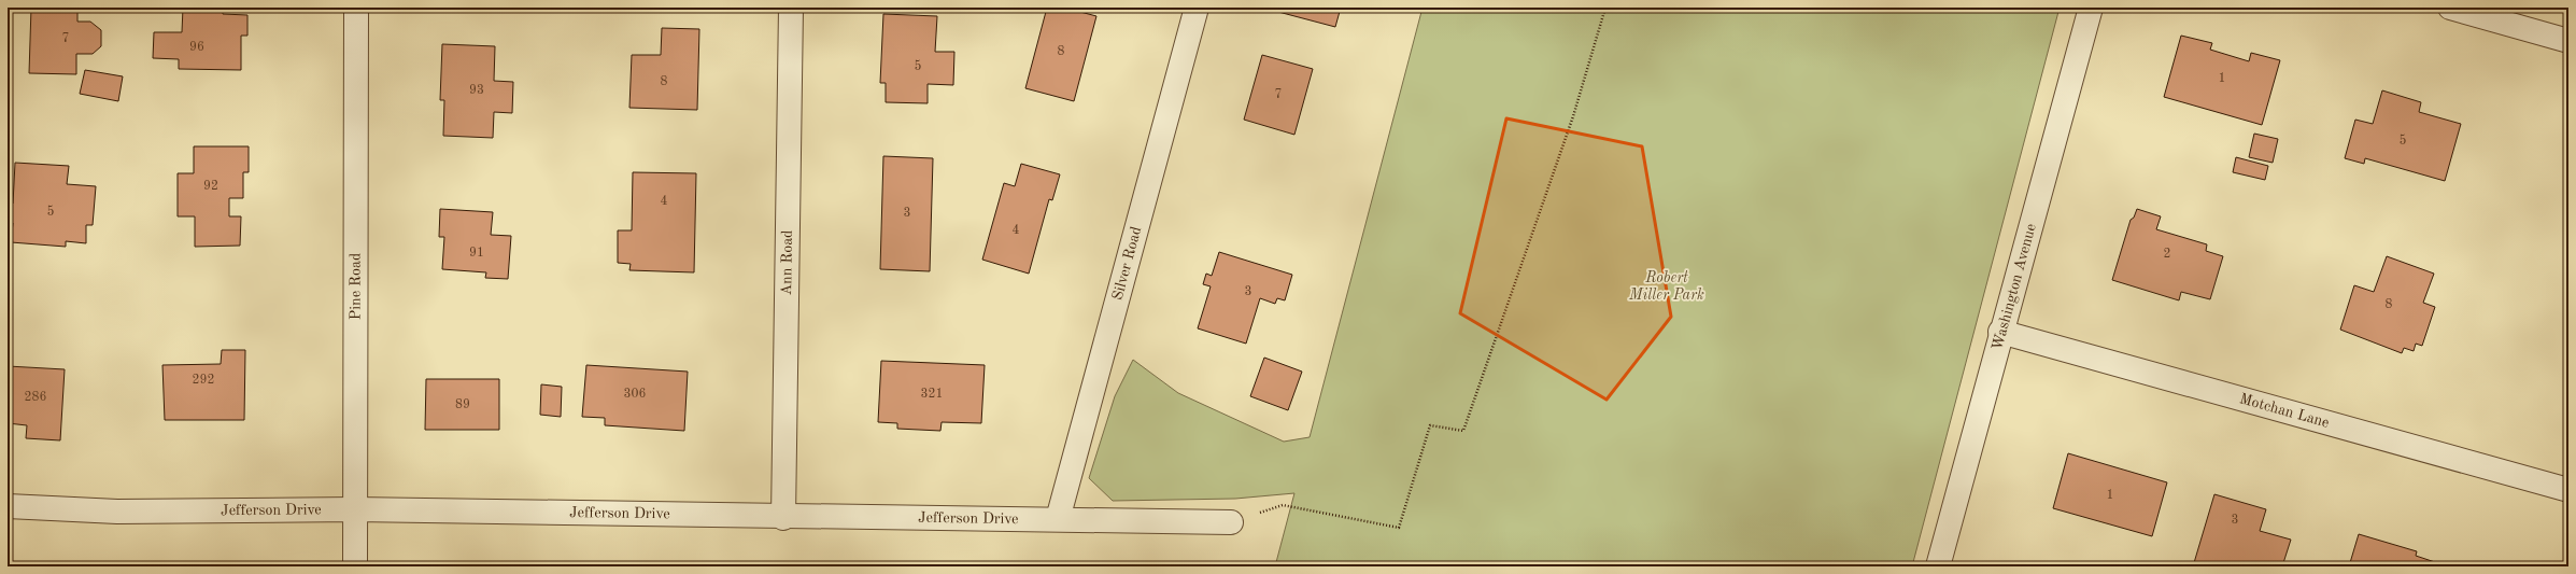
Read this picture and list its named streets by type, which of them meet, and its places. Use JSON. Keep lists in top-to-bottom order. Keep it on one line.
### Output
{"streets":{"street":["Ann Road","Silver Road","Washington Avenue","Pine Road","Motchan Lane","Jefferson Drive"]},"crossings":[["Ann Road","Jefferson Drive"],["Silver Road","Jefferson Drive"],["Washington Avenue","Motchan Lane"],["Pine Road","Jefferson Drive"]],"parks":["Robert Miller Park"],"house_numbers":["7","96","8","5","1","8","93","7","5","92","4","5","3","4","91","2","3","8","292","306","321","286","89","1","3"]}
